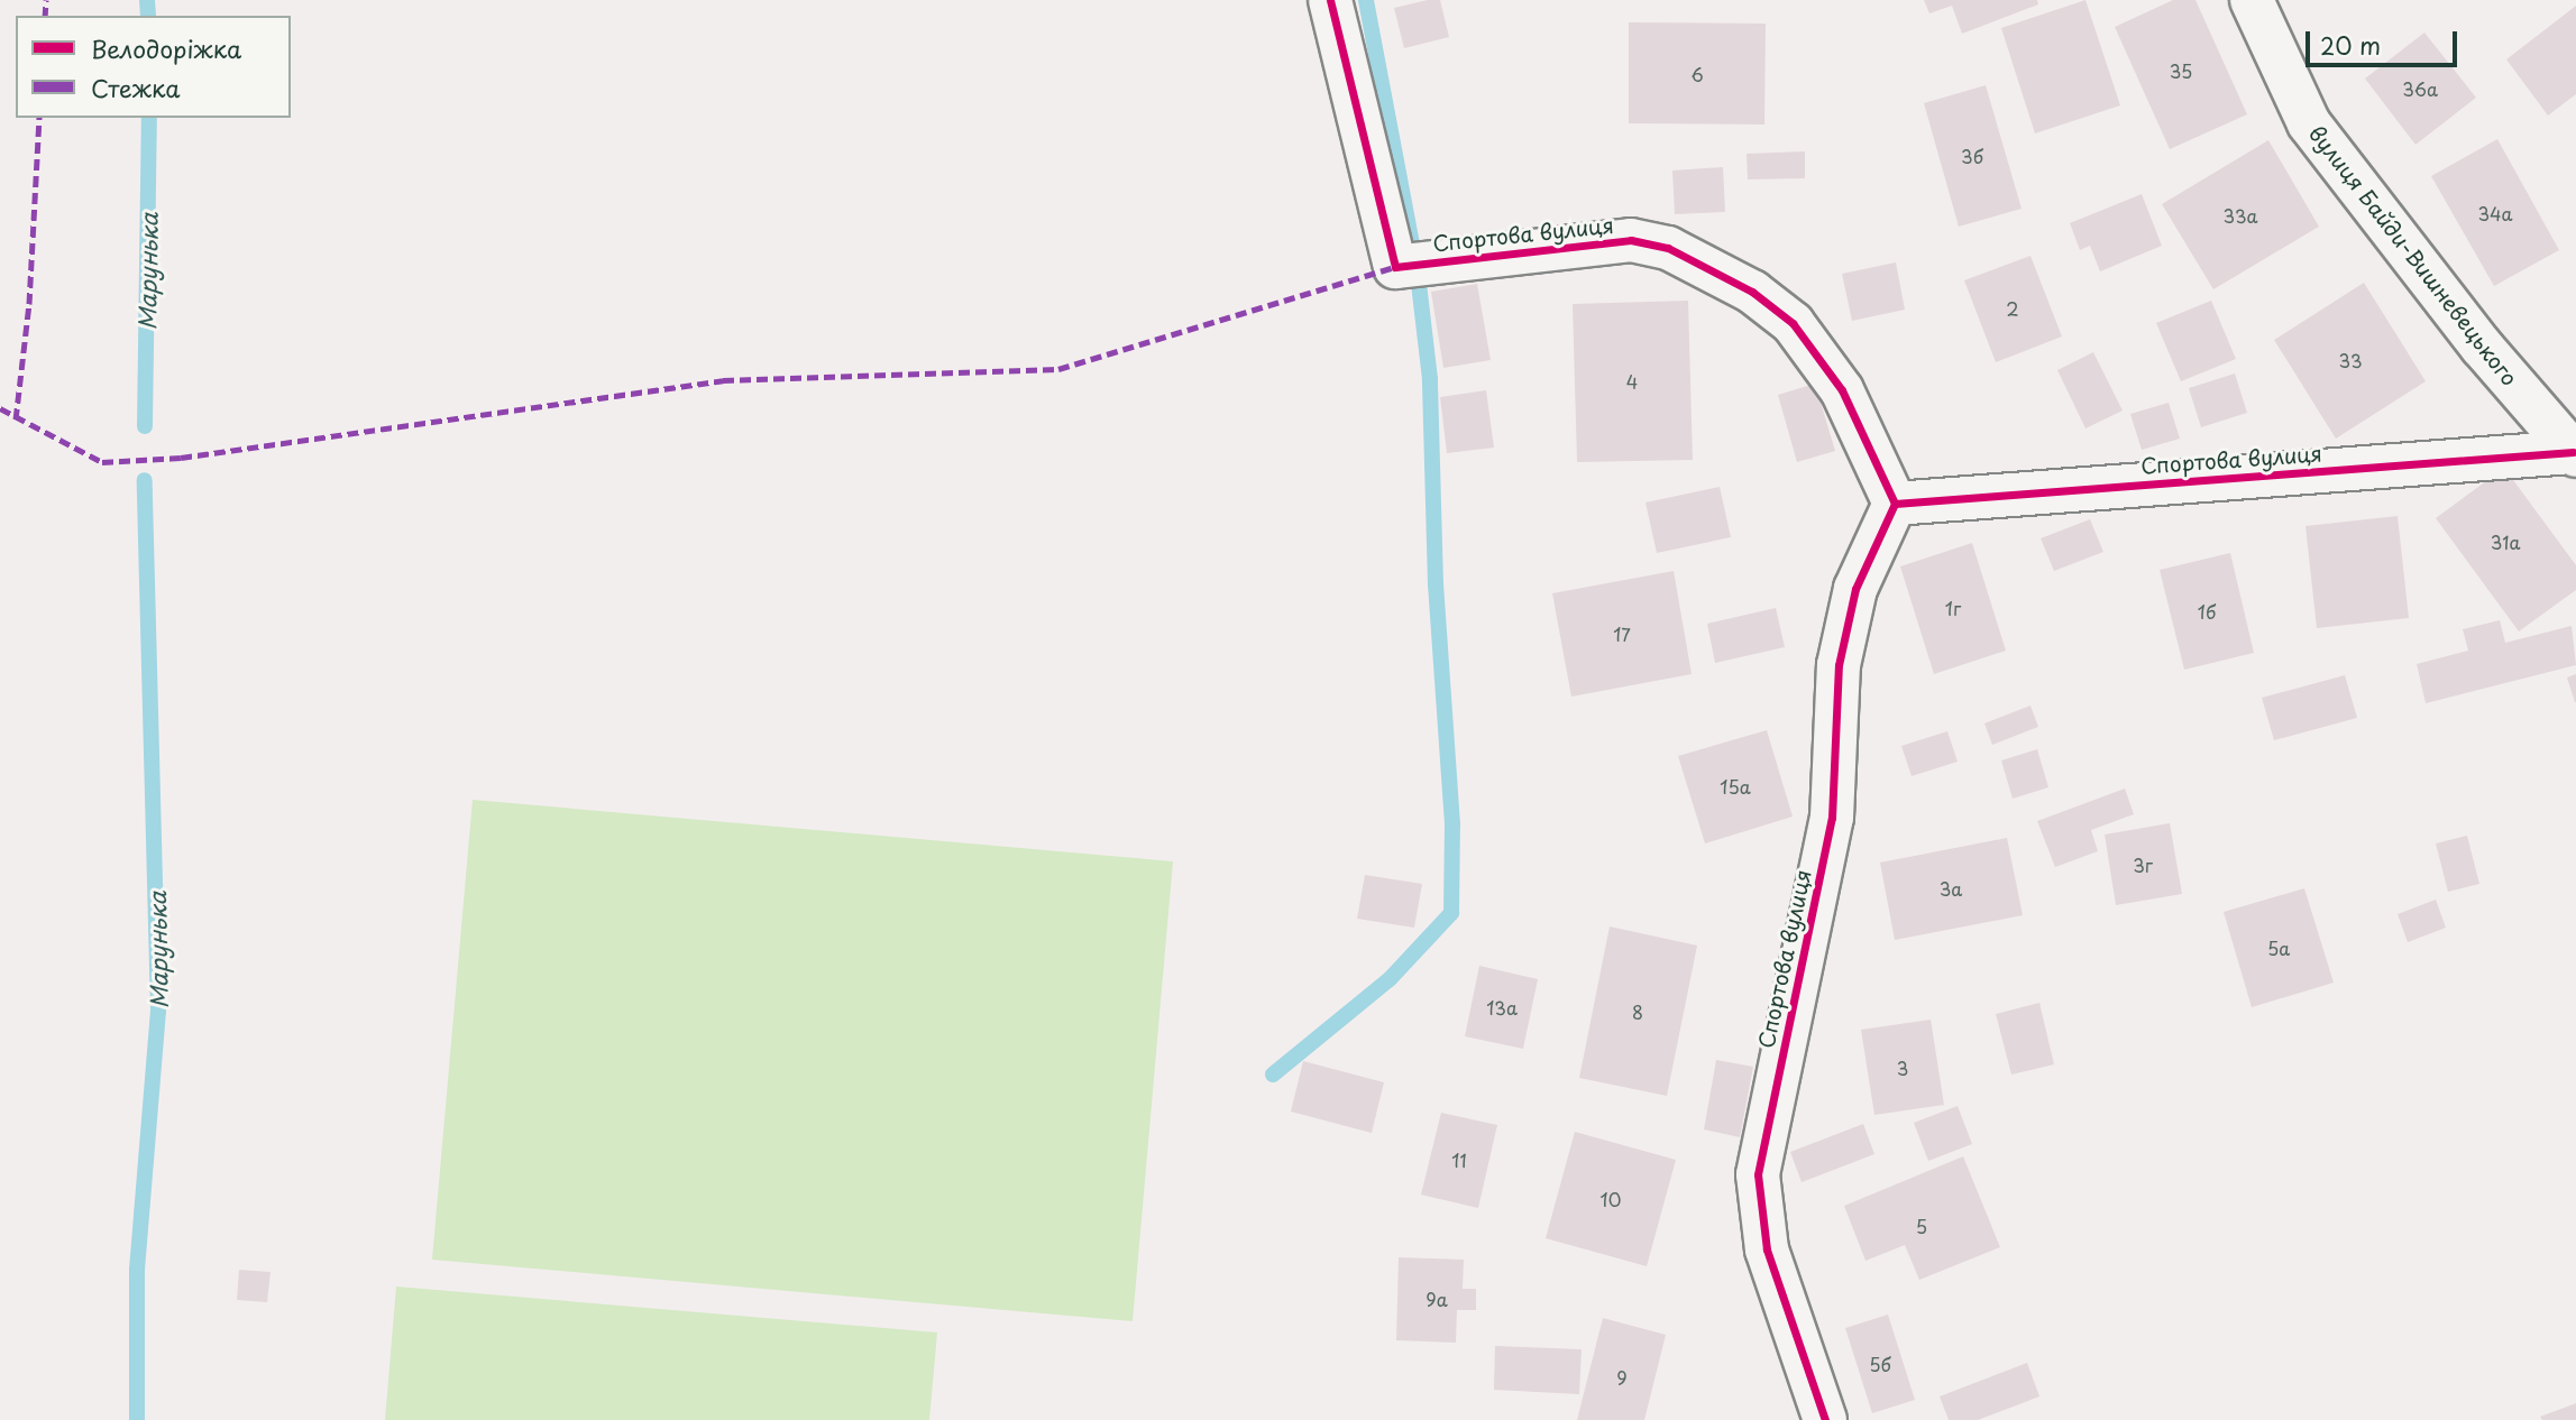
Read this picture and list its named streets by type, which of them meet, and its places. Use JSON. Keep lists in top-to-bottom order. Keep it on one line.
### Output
{"streets":{"street":["Спортова вулиця","вулиця Байди-Вишневецького"]},"crossings":[["Спортова вулиця","вулиця Байди-Вишневецького"]],"water":["Марунька"],"house_numbers":["35","6","36а","3б","34а","33а","2","33","4","31а","1г","1б","17","15а","3г","3а","5а","13а","8","3","11","10","5","9а","5б","9"],"legend":["Велодоріжка","Стежка"],"scale_bar":"20 m"}
